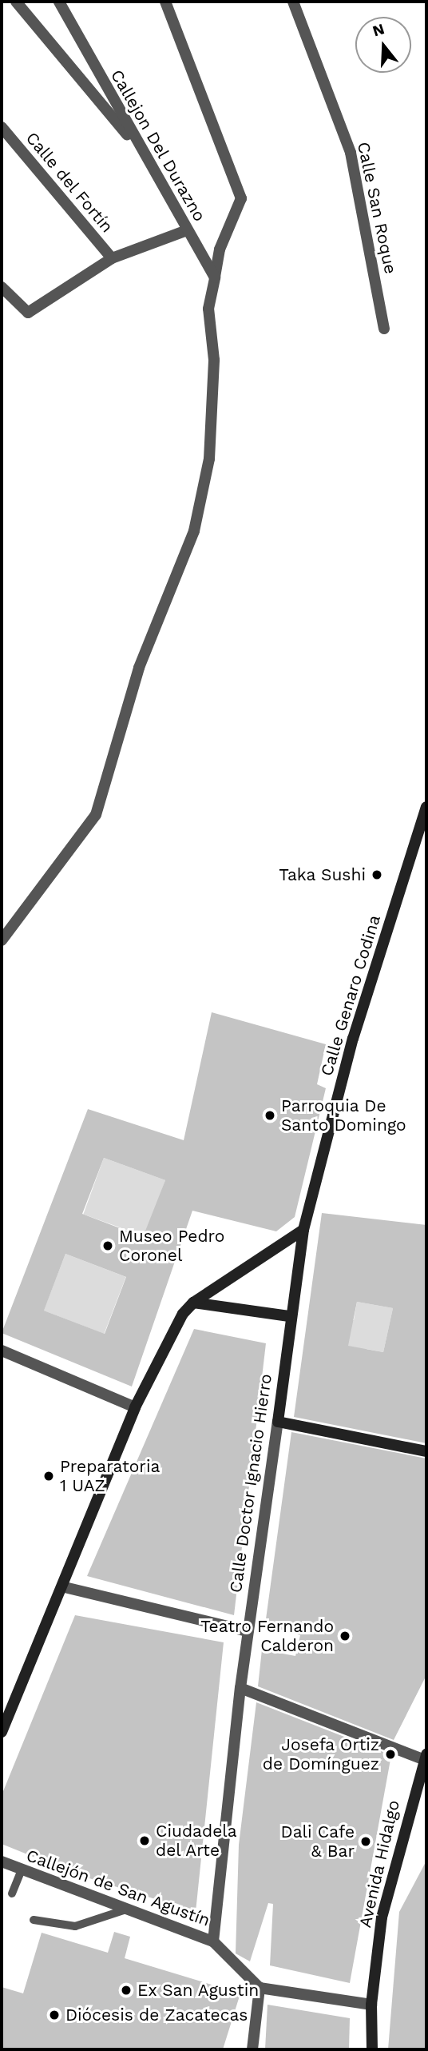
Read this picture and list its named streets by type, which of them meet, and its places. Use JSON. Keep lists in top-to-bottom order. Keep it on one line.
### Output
{"streets":{"street":["Callejon Del Durazno","Calle del Fortín","Calle San Roque","Calle Genaro Codina","Calle Doctor Ignacio Hierro","Avenida Hidalgo","Callejón de San Agustín"]},"crossings":[["Calle Genaro Codina","Calle Doctor Ignacio Hierro"],["Calle Doctor Ignacio Hierro","Callejón de San Agustín"]],"places":["Taka Sushi","Parroquia De Santo Domingo","Museo Pedro Coronel","Preparatoria 1 UAZ","Teatro Fernando Calderon","Josefa Ortiz de Domínguez","Ciudadela del Arte","Dali Cafe & Bar","Ex San Agustin","Diócesis de Zacatecas"],"north":"top"}
